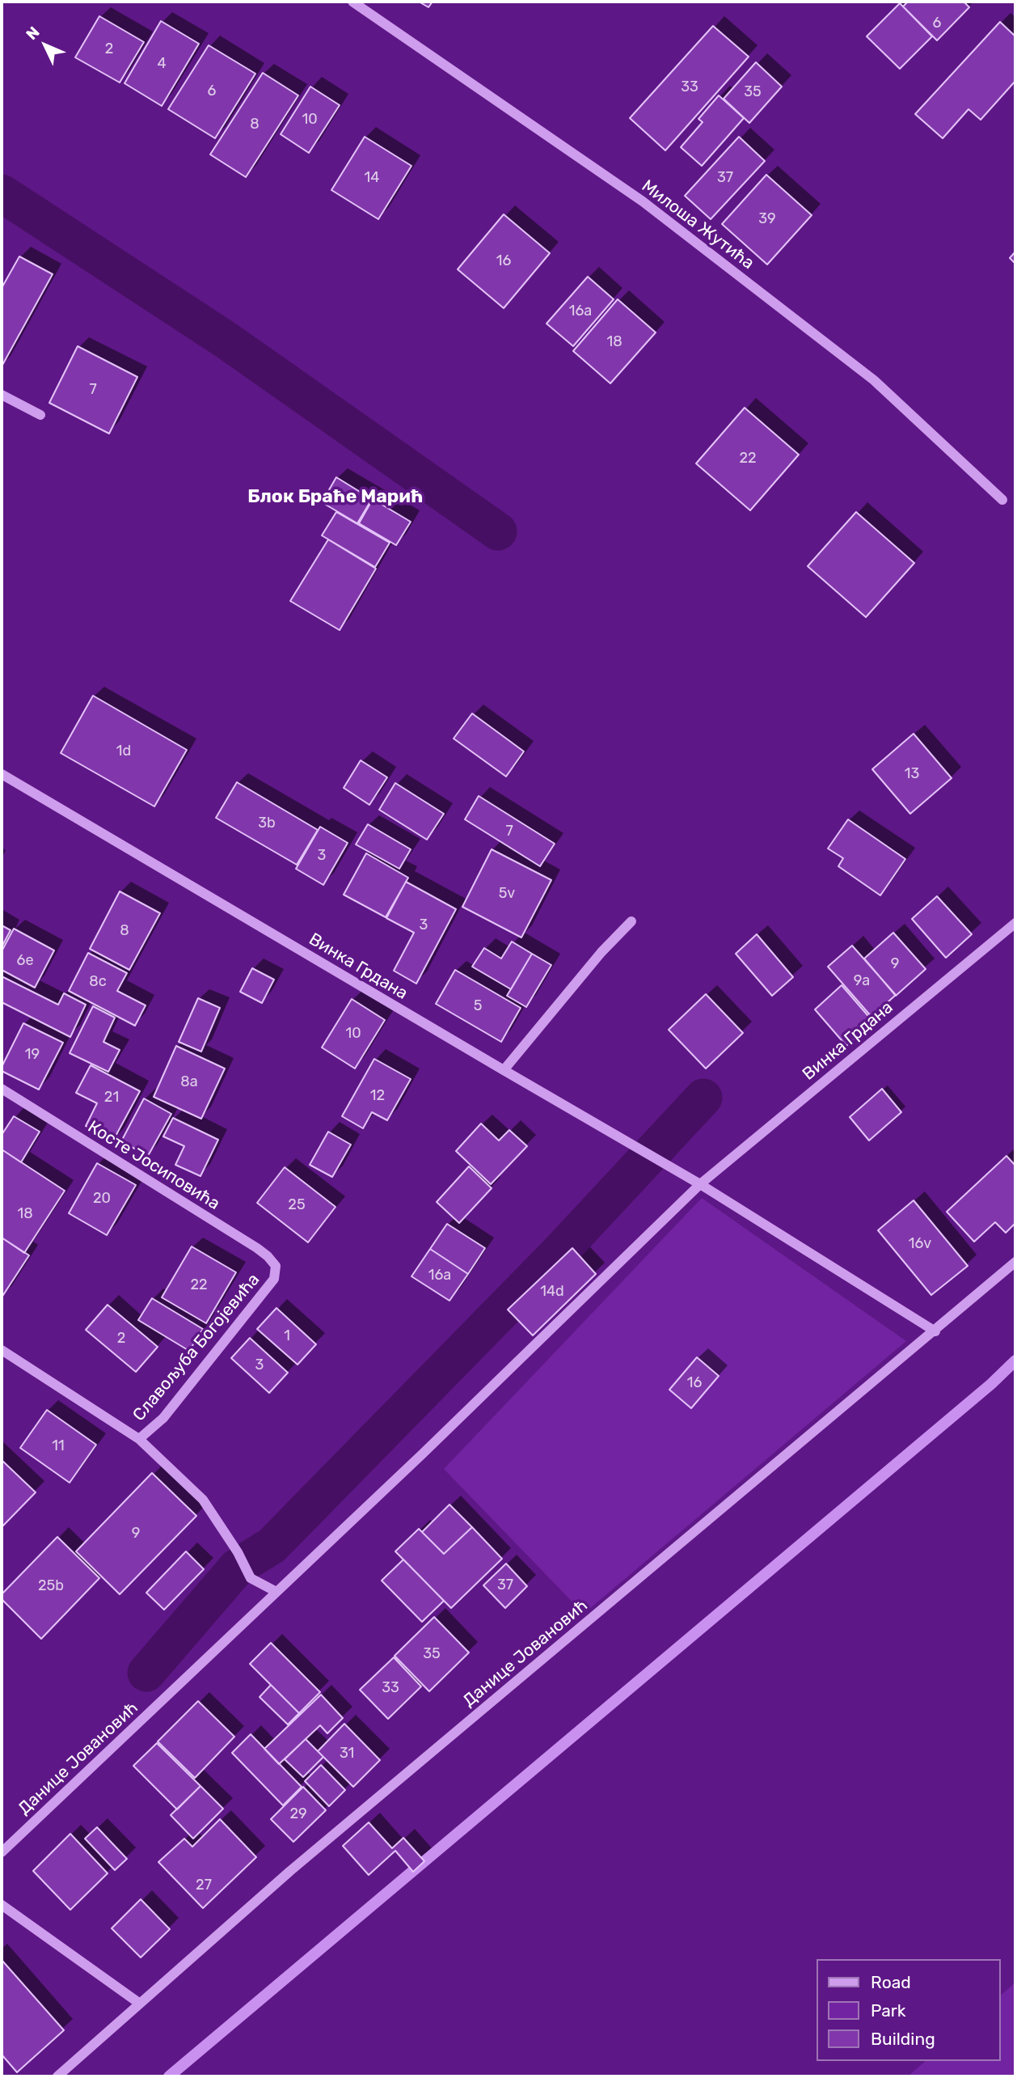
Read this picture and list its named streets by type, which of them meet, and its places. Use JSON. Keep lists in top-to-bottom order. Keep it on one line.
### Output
{"streets":{"street":["Милоша Жутића","Винка Грдана","Косте Јосиповића","Славољуба Богојевића","Данице Јовановић"]},"crossings":[["Винка Грдана","Данице Јовановић"],["Косте Јосиповића","Славољуба Богојевића"]],"districts":["Блок Браће Марић"],"house_numbers":["6","2","4","33","6","35","10","8","14","37","39","16","16a","18","7","22","1d","13","3b","7","3","5v","3","8","6e","9","9a","8c","5","10","19","8a","12","21","20","25","18","16v","16a","22","14d","1","2","3","16","11","9","37","25b","35","33","31","29","27"],"legend":["Road","Park","Building"],"north":"top left"}
